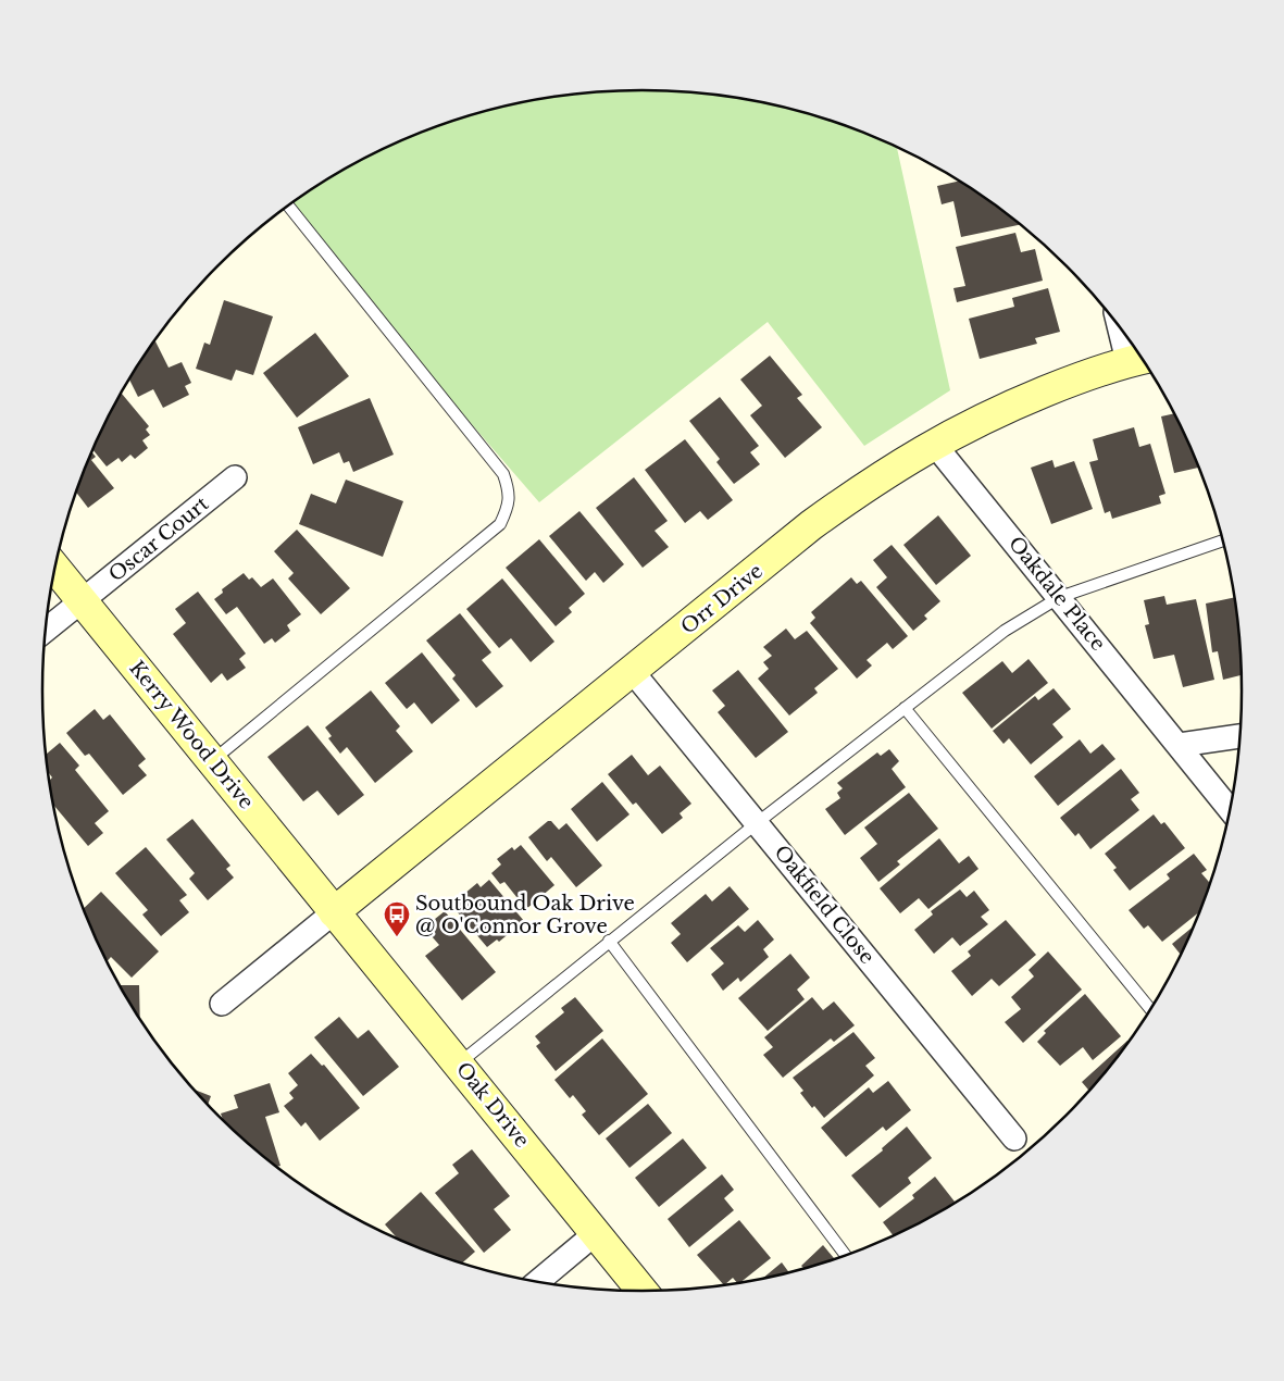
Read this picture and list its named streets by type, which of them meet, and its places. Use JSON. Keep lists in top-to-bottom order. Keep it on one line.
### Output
{"streets":{"street":["Oscar Court","Oakdale Place","Orr Drive","Kerry Wood Drive","Oakfield Close","Oak Drive"]},"crossings":[["Oscar Court","Kerry Wood Drive"],["Oakdale Place","Orr Drive"],["Orr Drive","Kerry Wood Drive"],["Orr Drive","Oakfield Close"],["Orr Drive","Oak Drive"],["Kerry Wood Drive","Oak Drive"]],"places":{"bus stop":["Soutbound Oak Drive @ O'Connor Grove"]}}
